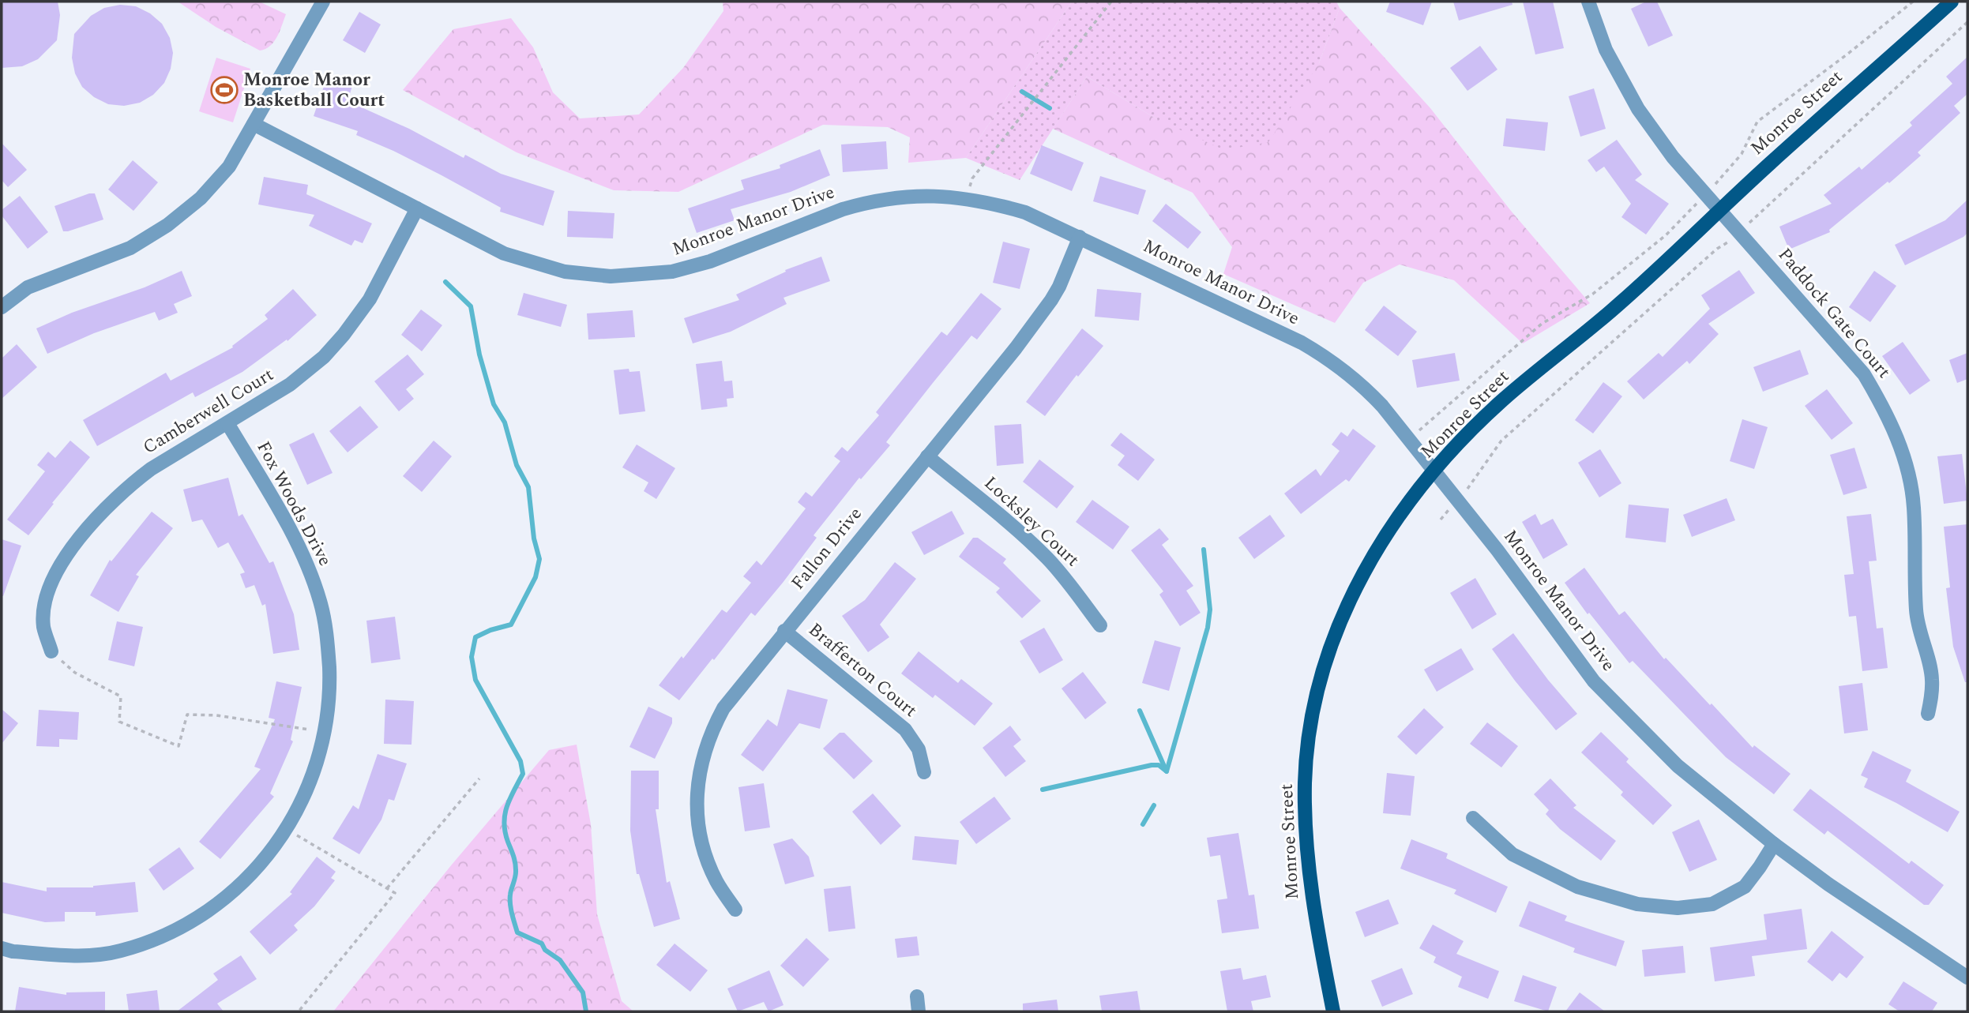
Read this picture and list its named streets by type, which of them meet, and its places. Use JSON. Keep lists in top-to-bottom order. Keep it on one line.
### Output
{"streets":{"main road":["Monroe Street"],"street":["Monroe Manor Drive","Paddock Gate Court","Camberwell Court","Fox Woods Drive","Locksley Court","Fallon Drive","Brafferton Court"]},"crossings":[["Monroe Street","Monroe Manor Drive"],["Monroe Street","Paddock Gate Court"],["Monroe Manor Drive","Camberwell Court"],["Monroe Manor Drive","Fallon Drive"],["Camberwell Court","Fox Woods Drive"],["Locksley Court","Fallon Drive"],["Fallon Drive","Brafferton Court"]],"places":{"sports":["Monroe Manor Basketball Court"]}}
